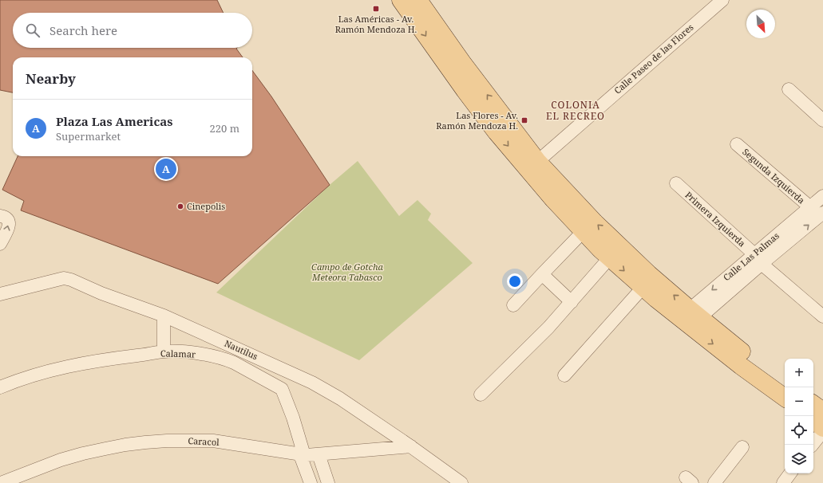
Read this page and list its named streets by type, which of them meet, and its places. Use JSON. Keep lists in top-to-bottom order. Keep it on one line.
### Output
{"streets":{"street":["Calle Paseo de las Flores","Segunda Izquierda","Primera Izquierda","Calle Las Palmas","Nautilus","Calamar","Caracol"]},"crossings":[["Segunda Izquierda","Calle Las Palmas"],["Primera Izquierda","Calle Las Palmas"],["Nautilus","Caracol"],["Calamar","Caracol"]],"districts":["COLONIA EL RECREO"],"parks":["Campo de Gotcha Meteora Tabasco"],"places":{"transit":["Las Américas - Av. Ramón Mendoza H.","Las Flores - Av. Ramón Mendoza H."],"other":["Cinepolis"]},"north":"bottom right","page":{"search":"Search here","heading":"Nearby","list":[{"mark":"A","name":"Plaza Las Americas","note":"Supermarket","value":"220 m"}],"pins":"A","map_buttons":["+","−"]}}
